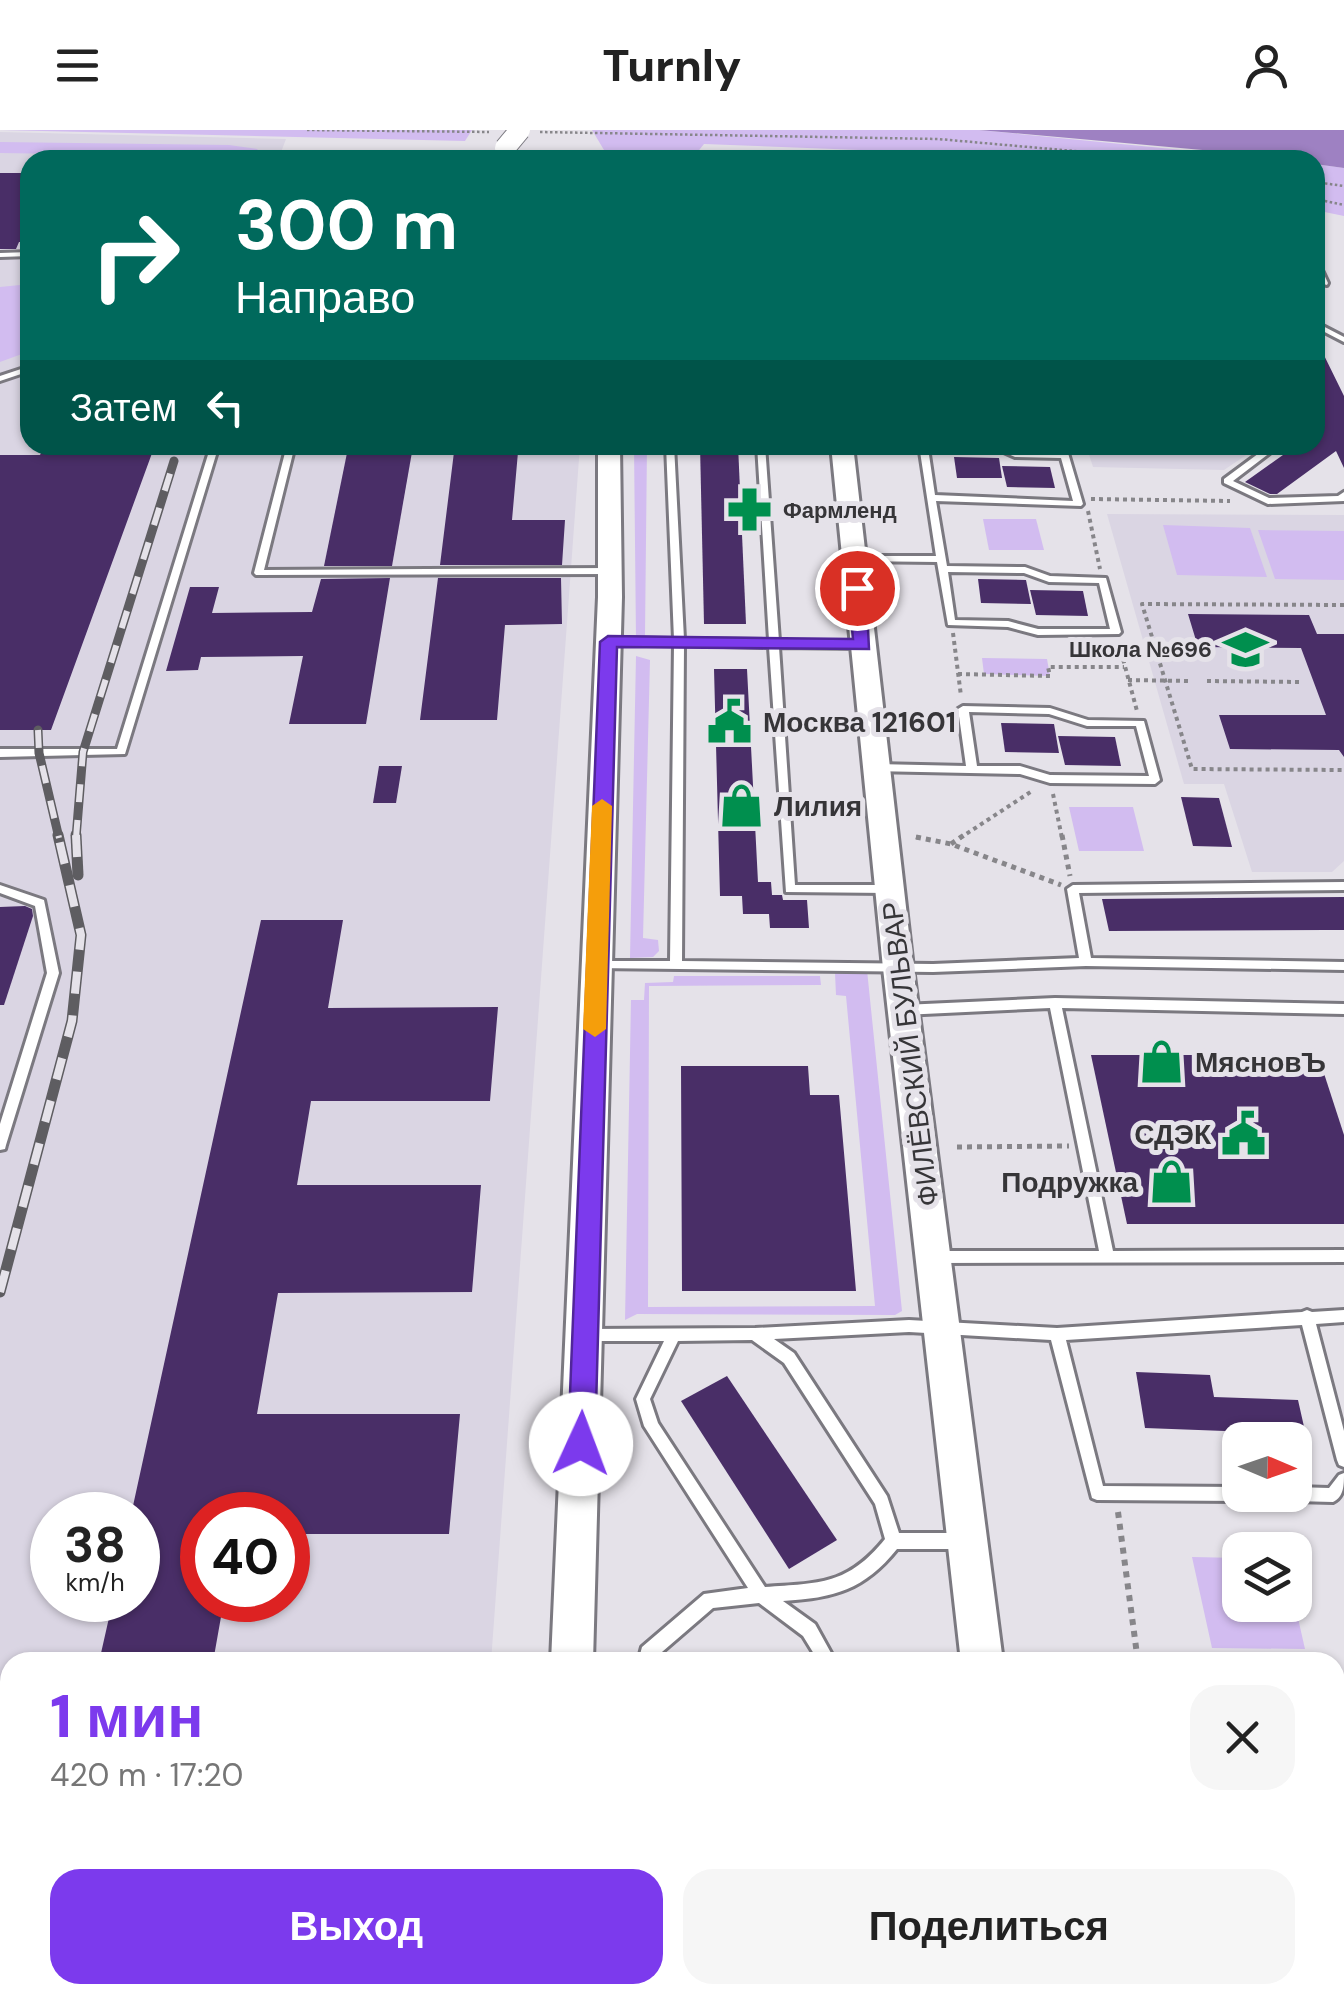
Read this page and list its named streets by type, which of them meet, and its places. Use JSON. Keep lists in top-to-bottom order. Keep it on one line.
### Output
{"streets":{"street":["ФИЛЁВСКИЙ БУЛЬВАР"]},"places":{"pharmacy":["Фармленд"],"school or university":["Школа №696"],"public building":["Москва 121601","СДЭК"],"shop":["Лилия","МясновЪ","Подружка"]},"north":"right","page":{"header":"Turnly","turn":["300 m","Направо"],"then":"Затем","speed":"38 km/h","limit":"40","heading":["1 мин","420 m · 17:20"],"buttons":["Выход","Поделиться"]}}
